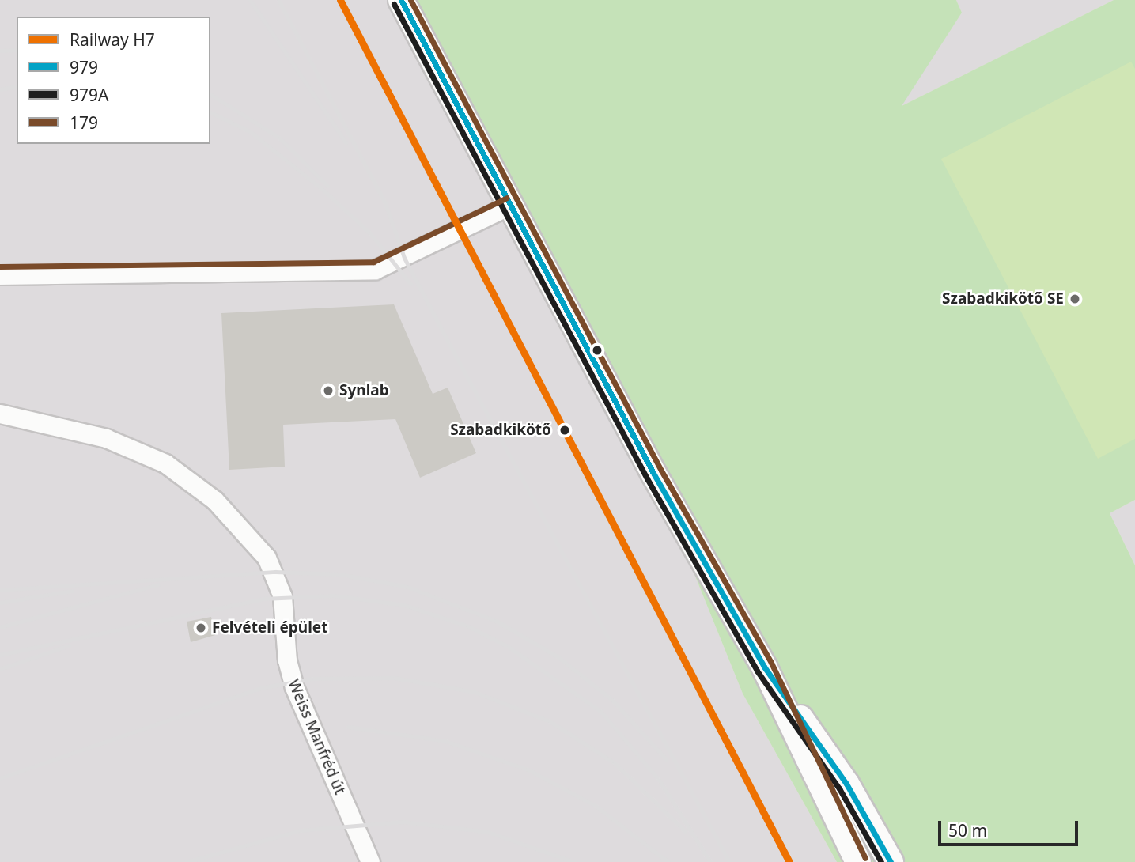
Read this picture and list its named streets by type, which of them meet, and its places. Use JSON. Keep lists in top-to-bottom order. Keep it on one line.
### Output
{"streets":{"street":["Weiss Manfréd út"]},"places":["Szabadkikötő SE","Synlab","Szabadkikötő","Felvételi épület"],"lines":["rail line H7","transit line 979","transit line 179","transit line 979A"],"legend":["Railway H7","979","979A","179"],"scale_bar":"50 m"}
